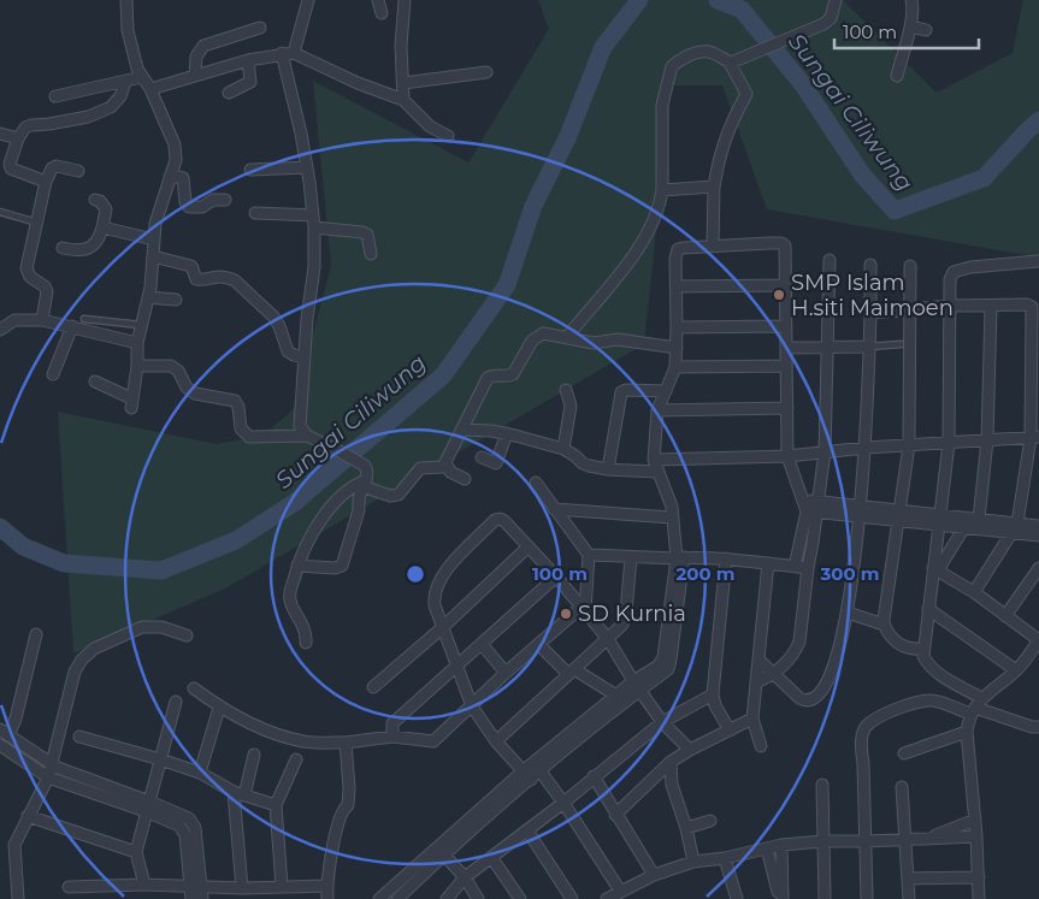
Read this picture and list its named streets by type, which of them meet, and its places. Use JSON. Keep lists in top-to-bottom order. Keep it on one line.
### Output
{"water":["Sungai Ciliwung"],"places":["SMP Islam H.siti Maimoen","SD Kurnia"],"scale_bar":"100 m","rings":["100 m","200 m","300 m"]}
